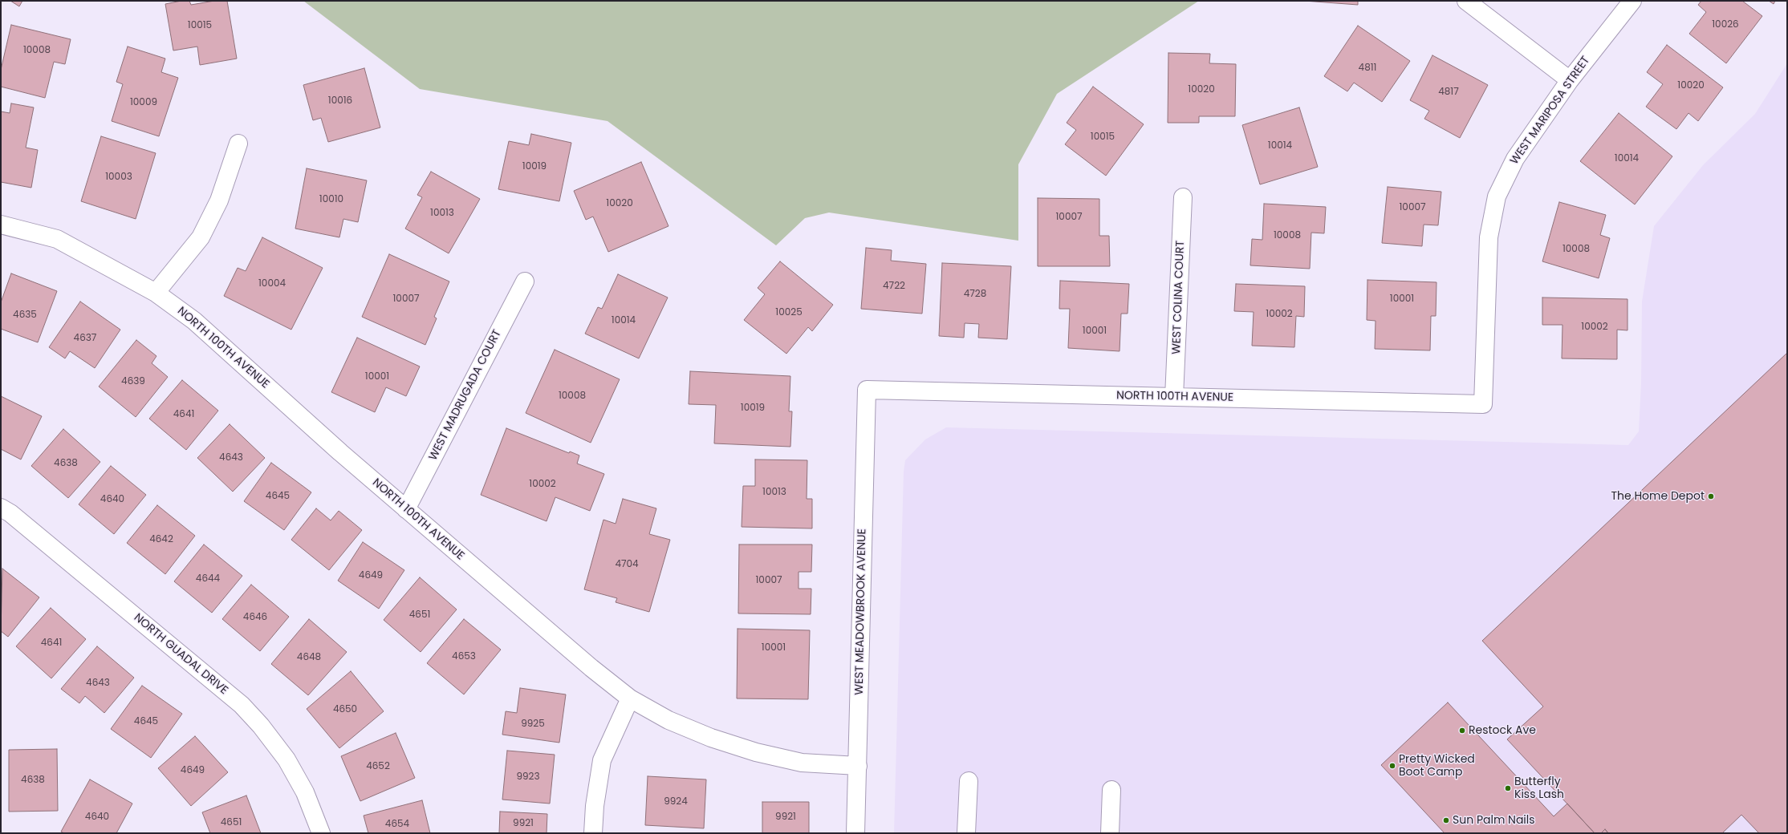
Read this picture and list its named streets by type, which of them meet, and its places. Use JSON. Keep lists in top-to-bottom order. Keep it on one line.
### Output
{"streets":{"street":["WEST MARIPOSA STREET","WEST COLINA COURT","NORTH 100TH AVENUE","WEST MADRUGADA COURT","WEST MEADOWBROOK AVENUE","NORTH GUADAL DRIVE"]},"crossings":[["WEST MARIPOSA STREET","NORTH 100TH AVENUE"],["WEST COLINA COURT","NORTH 100TH AVENUE"],["NORTH 100TH AVENUE","WEST MADRUGADA COURT"],["NORTH 100TH AVENUE","WEST MEADOWBROOK AVENUE"]],"places":["The Home Depot","Restock Ave","Pretty Wicked Boot Camp","Butterfly Kiss Lash","Sun Palm Nails"],"house_numbers":["10026","10015","10008","4811","10020","10020","4817","10016","10009","10015","10014","10014","10019","10003","10010","10020","10007","10013","10007","10008","10008","10004","4722","4728","10007","10001","10025","10002","4635","10014","10002","10001","4637","10001","4639","10008","10019","4641","4643","4638","10002","10013","4645","4640","4642","4704","4649","4644","10007","4651","4646","4641","10001","4653","4648","4643","4650","4645","9925","4652","4649","9923","4638","9924","4640","9921","4651","9921","4654"]}
